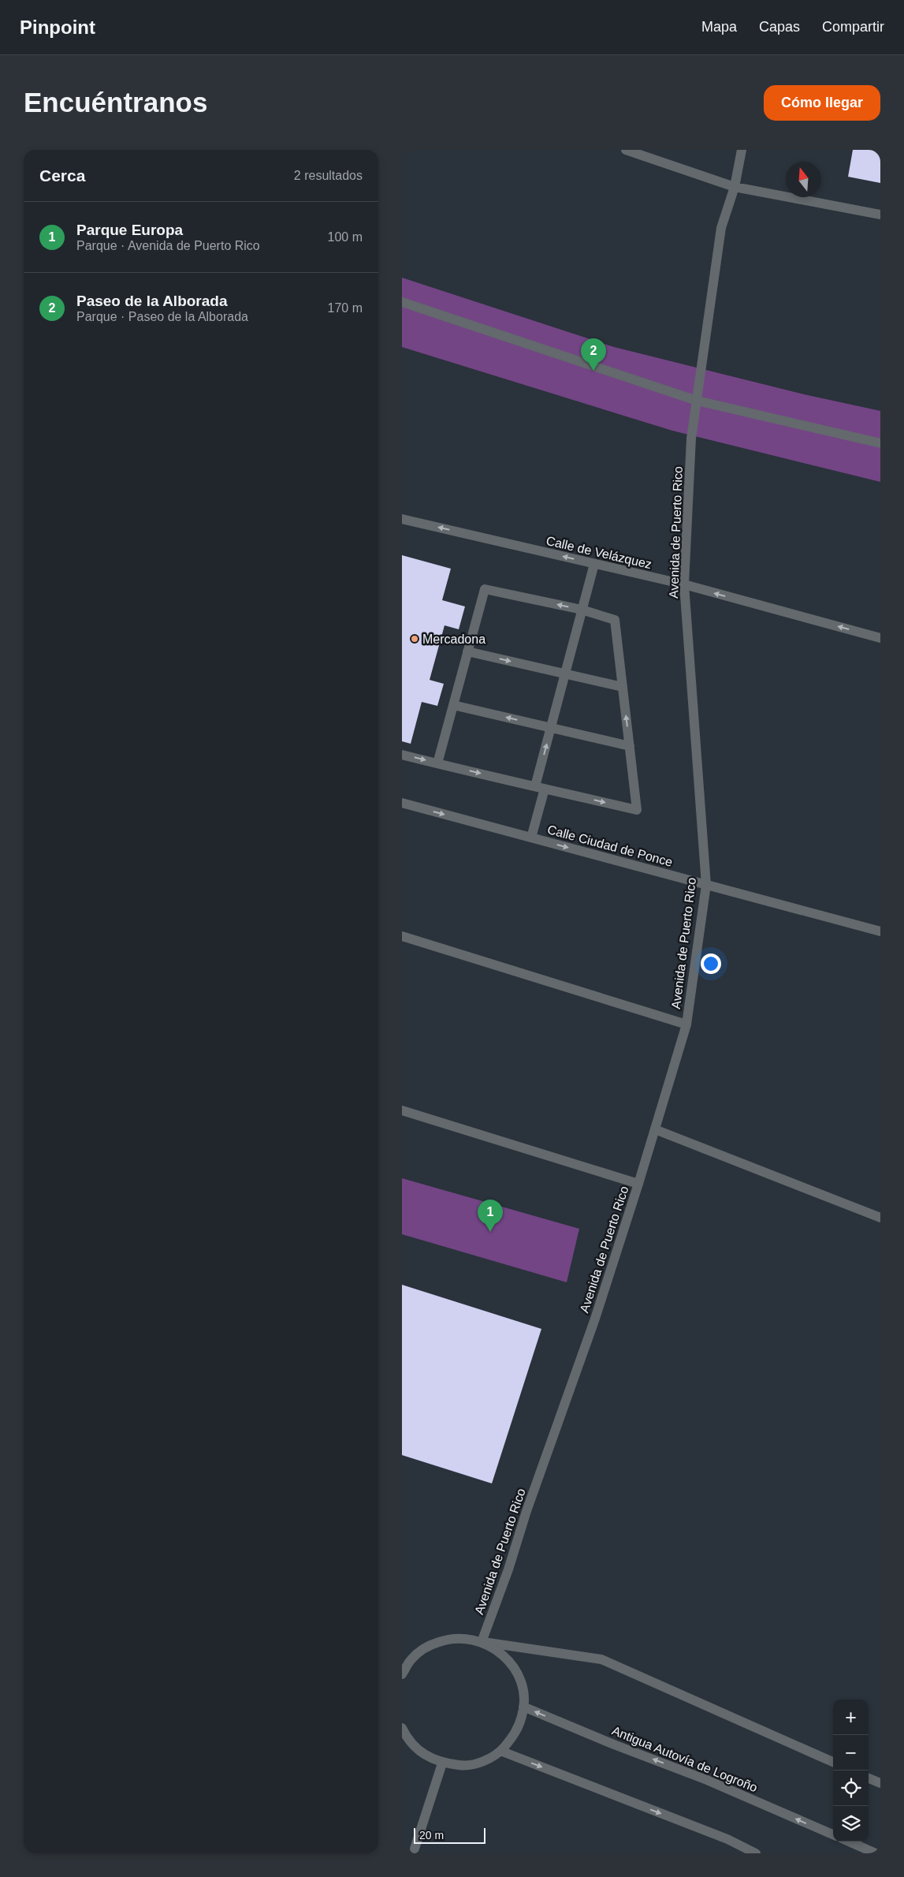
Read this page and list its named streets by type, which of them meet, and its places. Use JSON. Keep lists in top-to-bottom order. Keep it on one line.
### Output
{"streets":{"street":["Avenida de Puerto Rico","Calle de Velázquez","Calle Ciudad de Ponce","Antigua Autovía de Logroño"]},"crossings":[["Avenida de Puerto Rico","Calle de Velázquez"],["Avenida de Puerto Rico","Calle Ciudad de Ponce"]],"one_way":["Calle de Velázquez"],"places":["Mercadona"],"scale_bar":"20 m","north":"top","page":{"header":"Pinpoint","nav":["Mapa","Capas","Compartir"],"buttons":"Cómo llegar","title":"Encuéntranos","heading":["Cerca","2 resultados"],"list":[{"mark":"1","name":"Parque Europa","note":"Parque · Avenida de Puerto Rico","value":"100 m"},{"mark":"2","name":"Paseo de la Alborada","note":"Parque · Paseo de la Alborada","value":"170 m"}],"pins":["2","1"],"map_buttons":["+","−"],"scale":"20 m"}}
